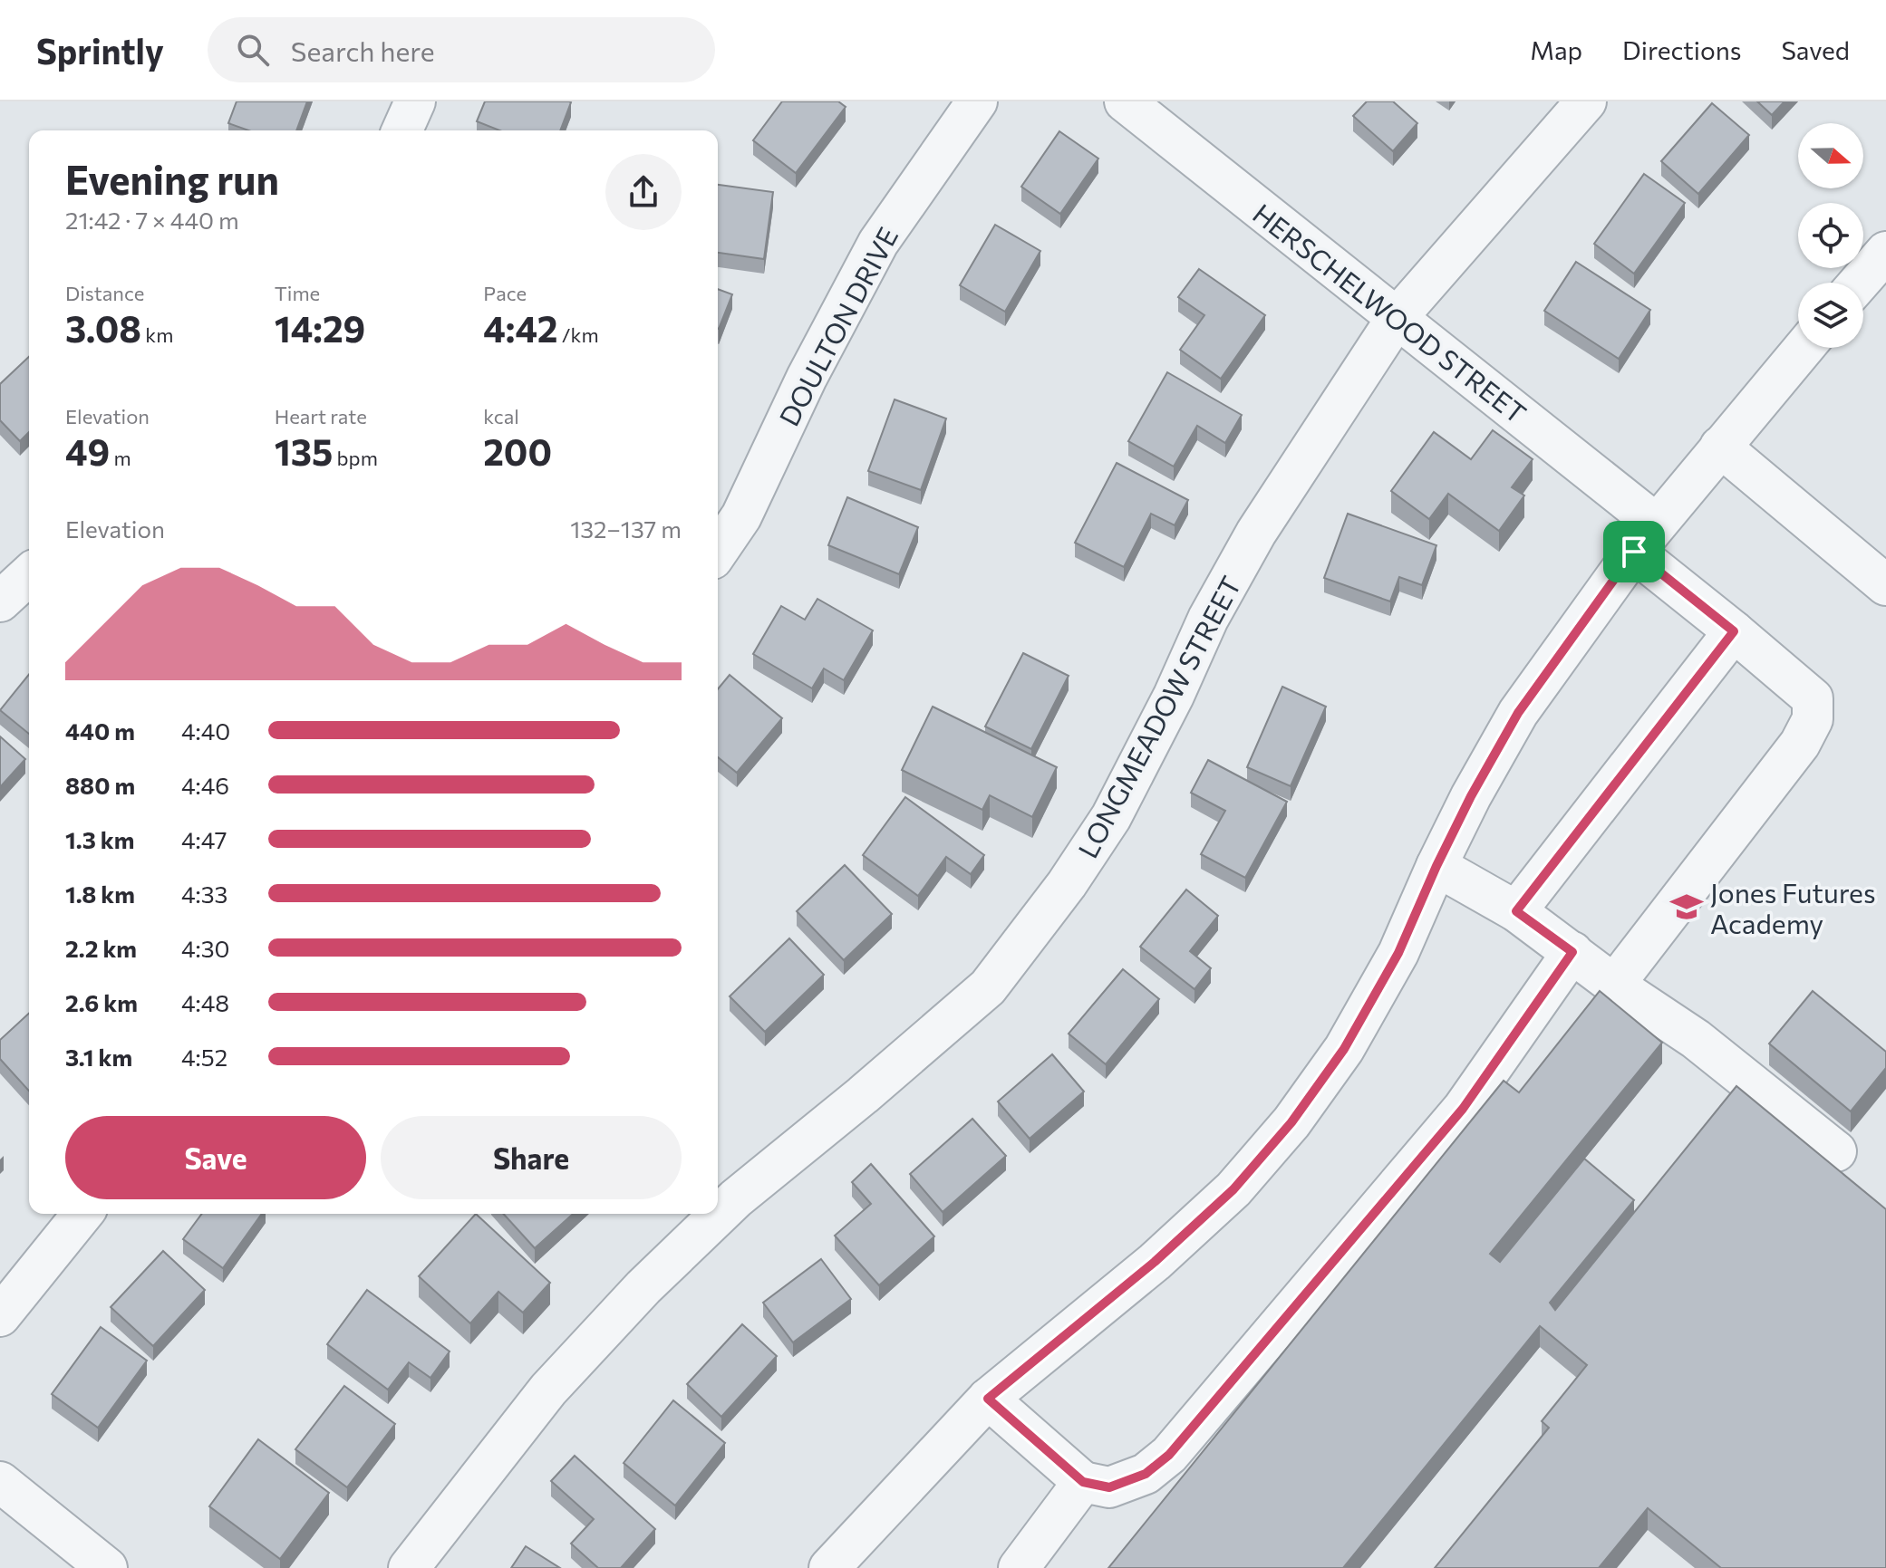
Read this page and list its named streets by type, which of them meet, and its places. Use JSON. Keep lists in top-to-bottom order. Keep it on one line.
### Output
{"streets":{"street":["HERSCHELWOOD STREET","DOULTON DRIVE","LONGMEADOW STREET"]},"crossings":[["HERSCHELWOOD STREET","LONGMEADOW STREET"]],"places":{"school or university":["Jones Futures Academy"]},"north":"right","page":{"header":"Sprintly","search":"Search here","nav":["Map","Directions","Saved"],"heading":["Evening run","21:42 · 7 × 440 m"],"stats":[["Distance","3.08 km"],["Time","14:29"],["Pace","4:42 /km"],["Elevation","49 m"],["Heart rate","135 bpm"],["kcal","200"]],"chart":["Elevation","132–137 m"],"list":[{"name":"440 m","note":"4:40"},{"name":"880 m","note":"4:46"},{"name":"1.3 km","note":"4:47"},{"name":"1.8 km","note":"4:33"},{"name":"2.2 km","note":"4:30"},{"name":"2.6 km","note":"4:48"},{"name":"3.1 km","note":"4:52"}],"buttons":["Save","Share"]}}
